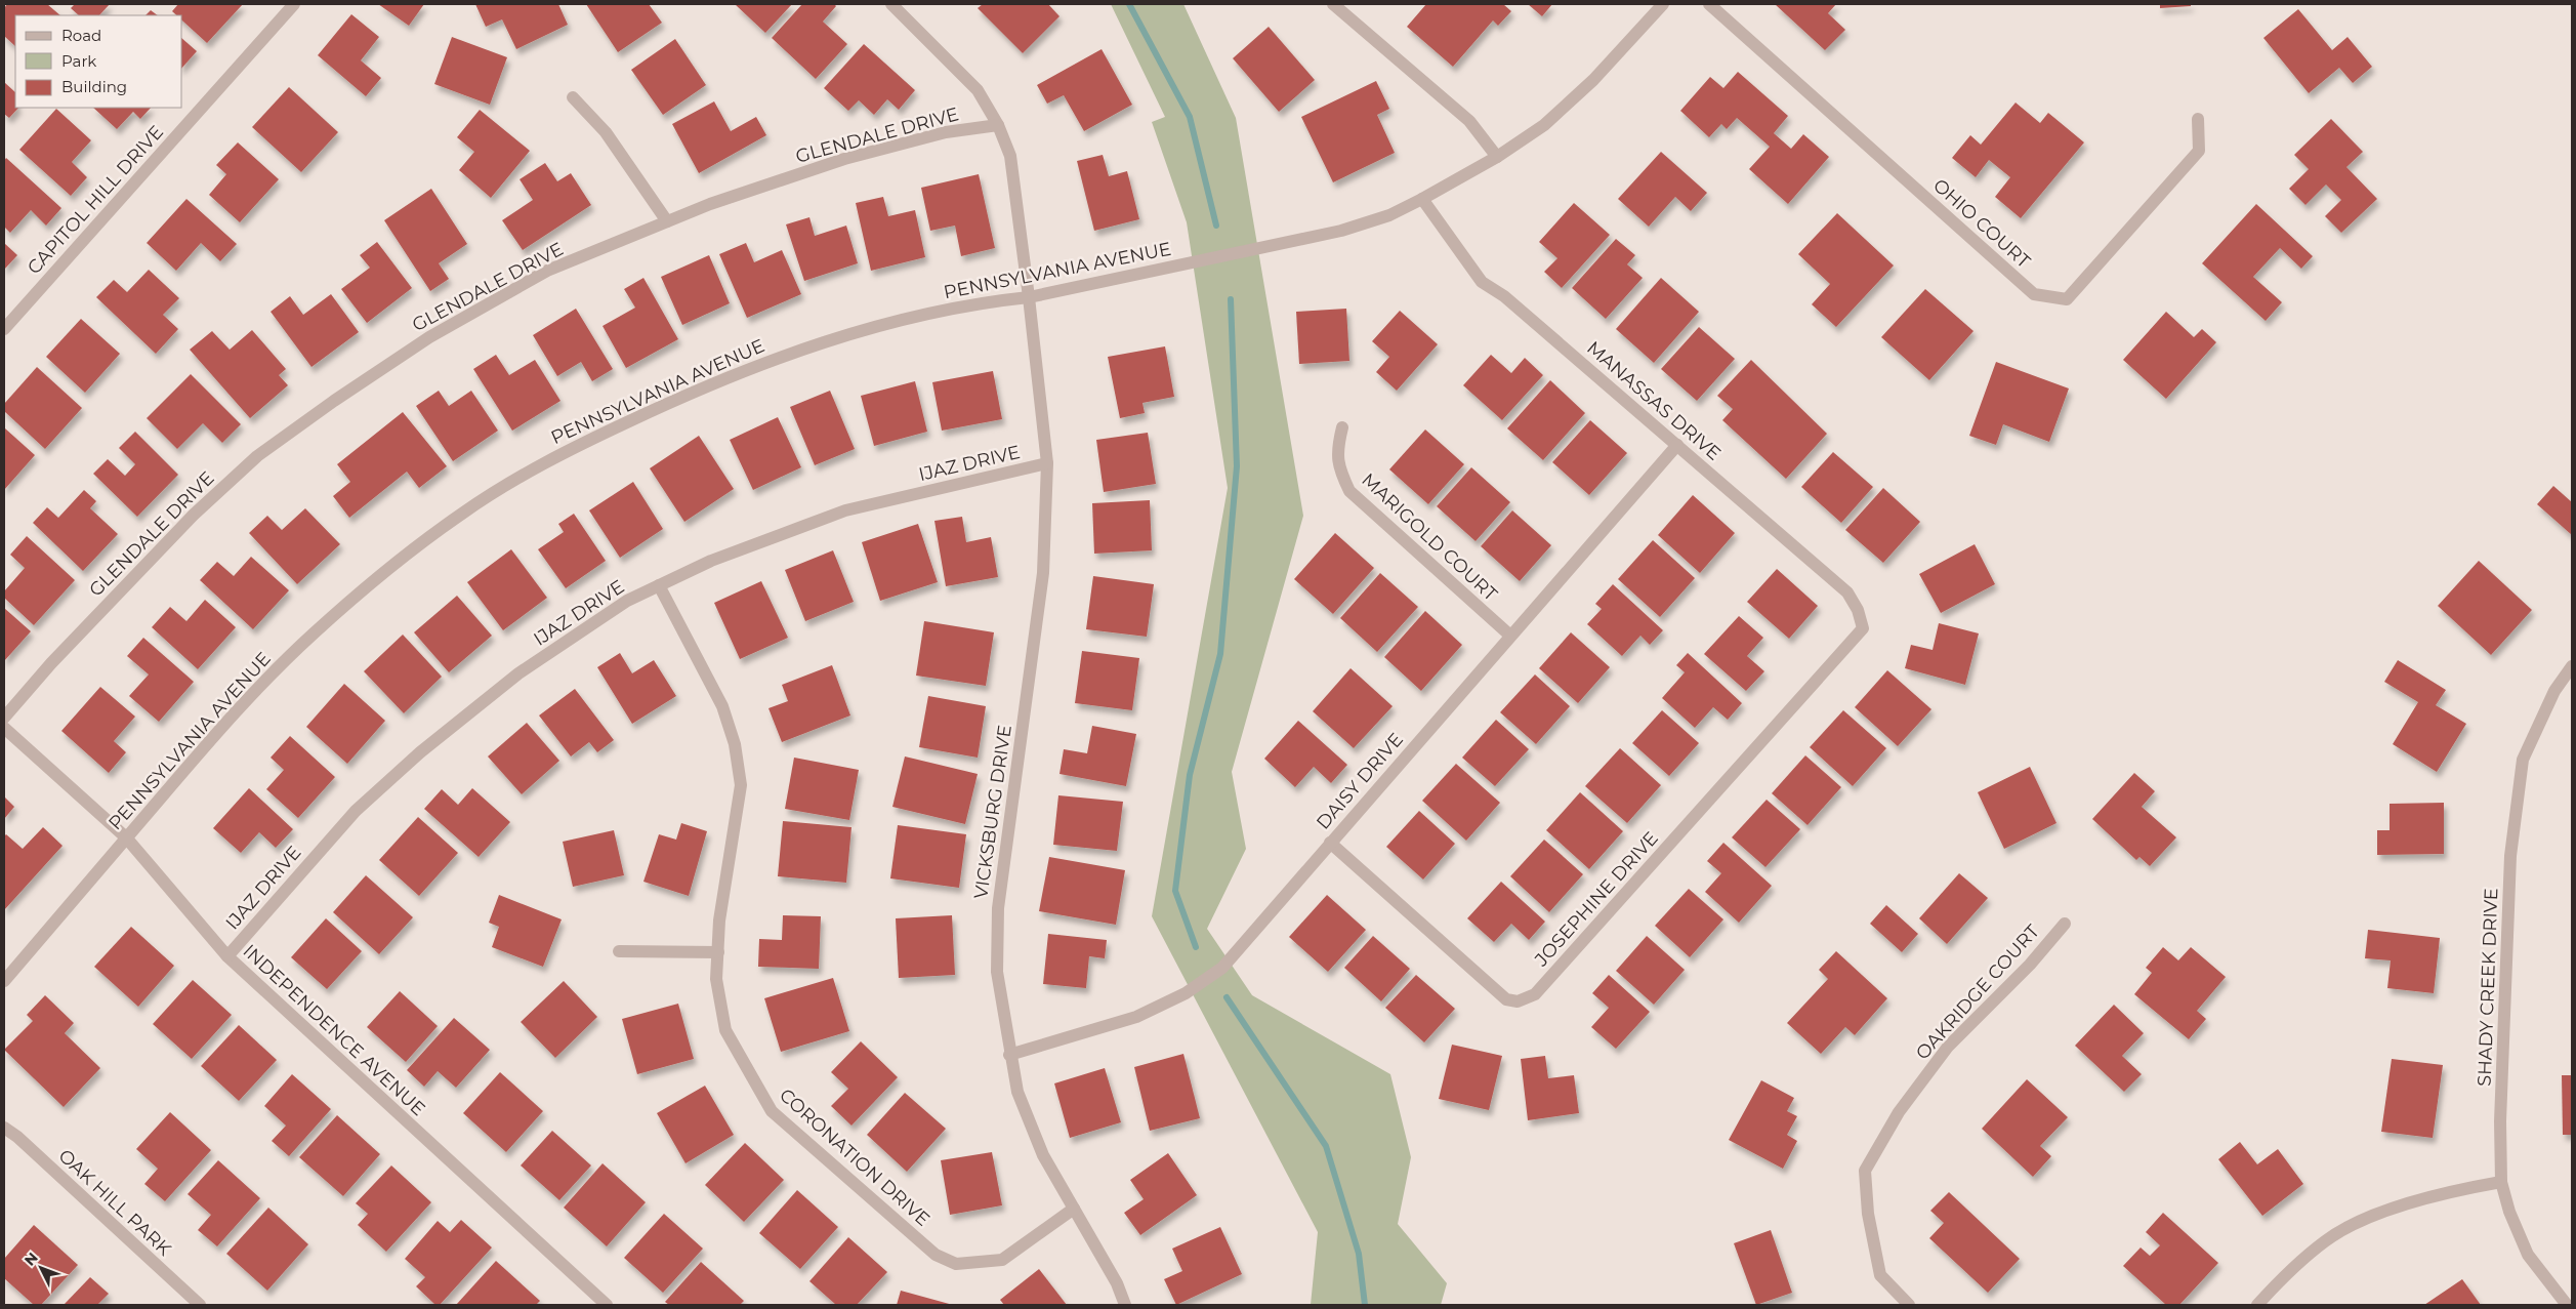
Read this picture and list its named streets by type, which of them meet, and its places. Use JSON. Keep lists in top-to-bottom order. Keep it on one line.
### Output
{"streets":{"street":["GLENDALE DRIVE","CAPITOL HILL DRIVE","OHIO COURT","PENNSYLVANIA AVENUE","MANASSAS DRIVE","IJAZ DRIVE","MARIGOLD COURT","DAISY DRIVE","VICKSBURG DRIVE","JOSEPHINE DRIVE","SHADY CREEK DRIVE","OAKRIDGE COURT","INDEPENDENCE AVENUE","CORONATION DRIVE","OAK HILL PARK"]},"crossings":[["PENNSYLVANIA AVENUE","MANASSAS DRIVE"],["PENNSYLVANIA AVENUE","VICKSBURG DRIVE"],["PENNSYLVANIA AVENUE","INDEPENDENCE AVENUE"],["MANASSAS DRIVE","DAISY DRIVE"],["MANASSAS DRIVE","JOSEPHINE DRIVE"],["IJAZ DRIVE","VICKSBURG DRIVE"],["IJAZ DRIVE","INDEPENDENCE AVENUE"],["IJAZ DRIVE","CORONATION DRIVE"],["MARIGOLD COURT","DAISY DRIVE"],["DAISY DRIVE","VICKSBURG DRIVE"],["DAISY DRIVE","JOSEPHINE DRIVE"],["VICKSBURG DRIVE","CORONATION DRIVE"]],"legend":["Road","Park","Building"],"north":"top left"}
